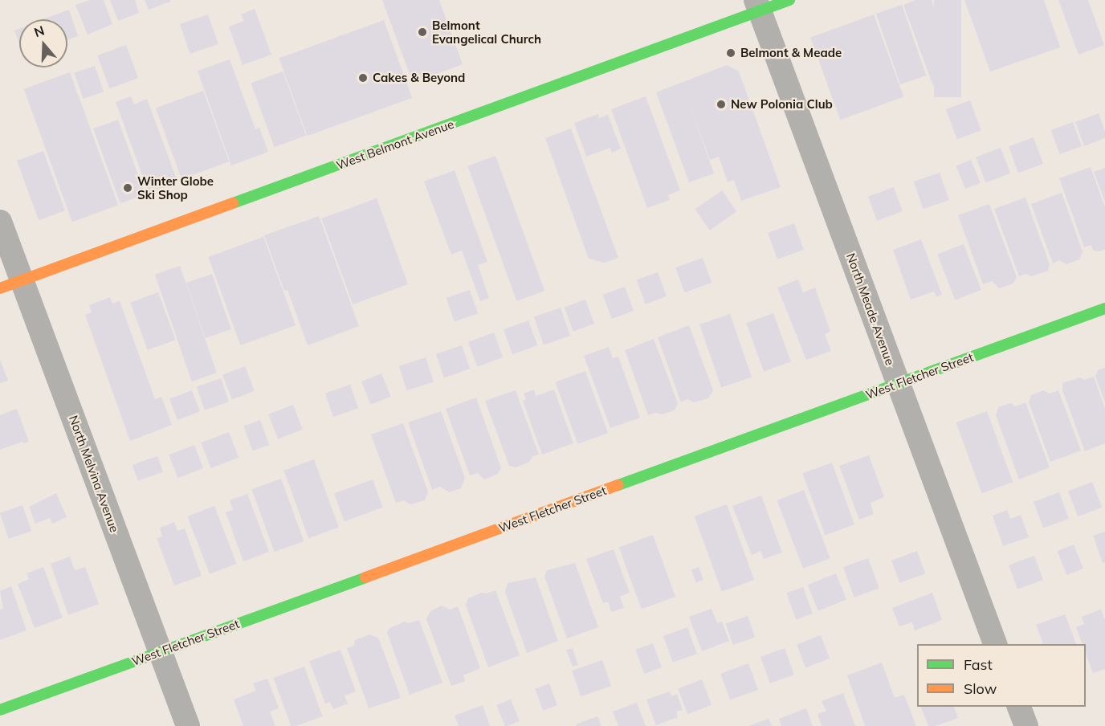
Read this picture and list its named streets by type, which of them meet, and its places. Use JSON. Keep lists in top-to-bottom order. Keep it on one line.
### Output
{"streets":{"street":["West Belmont Avenue","North Meade Avenue","West Fletcher Street","North Melvina Avenue"]},"crossings":[["West Belmont Avenue","North Meade Avenue"],["West Belmont Avenue","North Melvina Avenue"],["North Meade Avenue","West Fletcher Street"],["West Fletcher Street","North Melvina Avenue"]],"places":["Belmont Evangelical Church","Belmont & Meade","Cakes & Beyond","New Polonia Club","Winter Globe Ski Shop"],"legend":["Fast","Slow"],"north":"top"}
